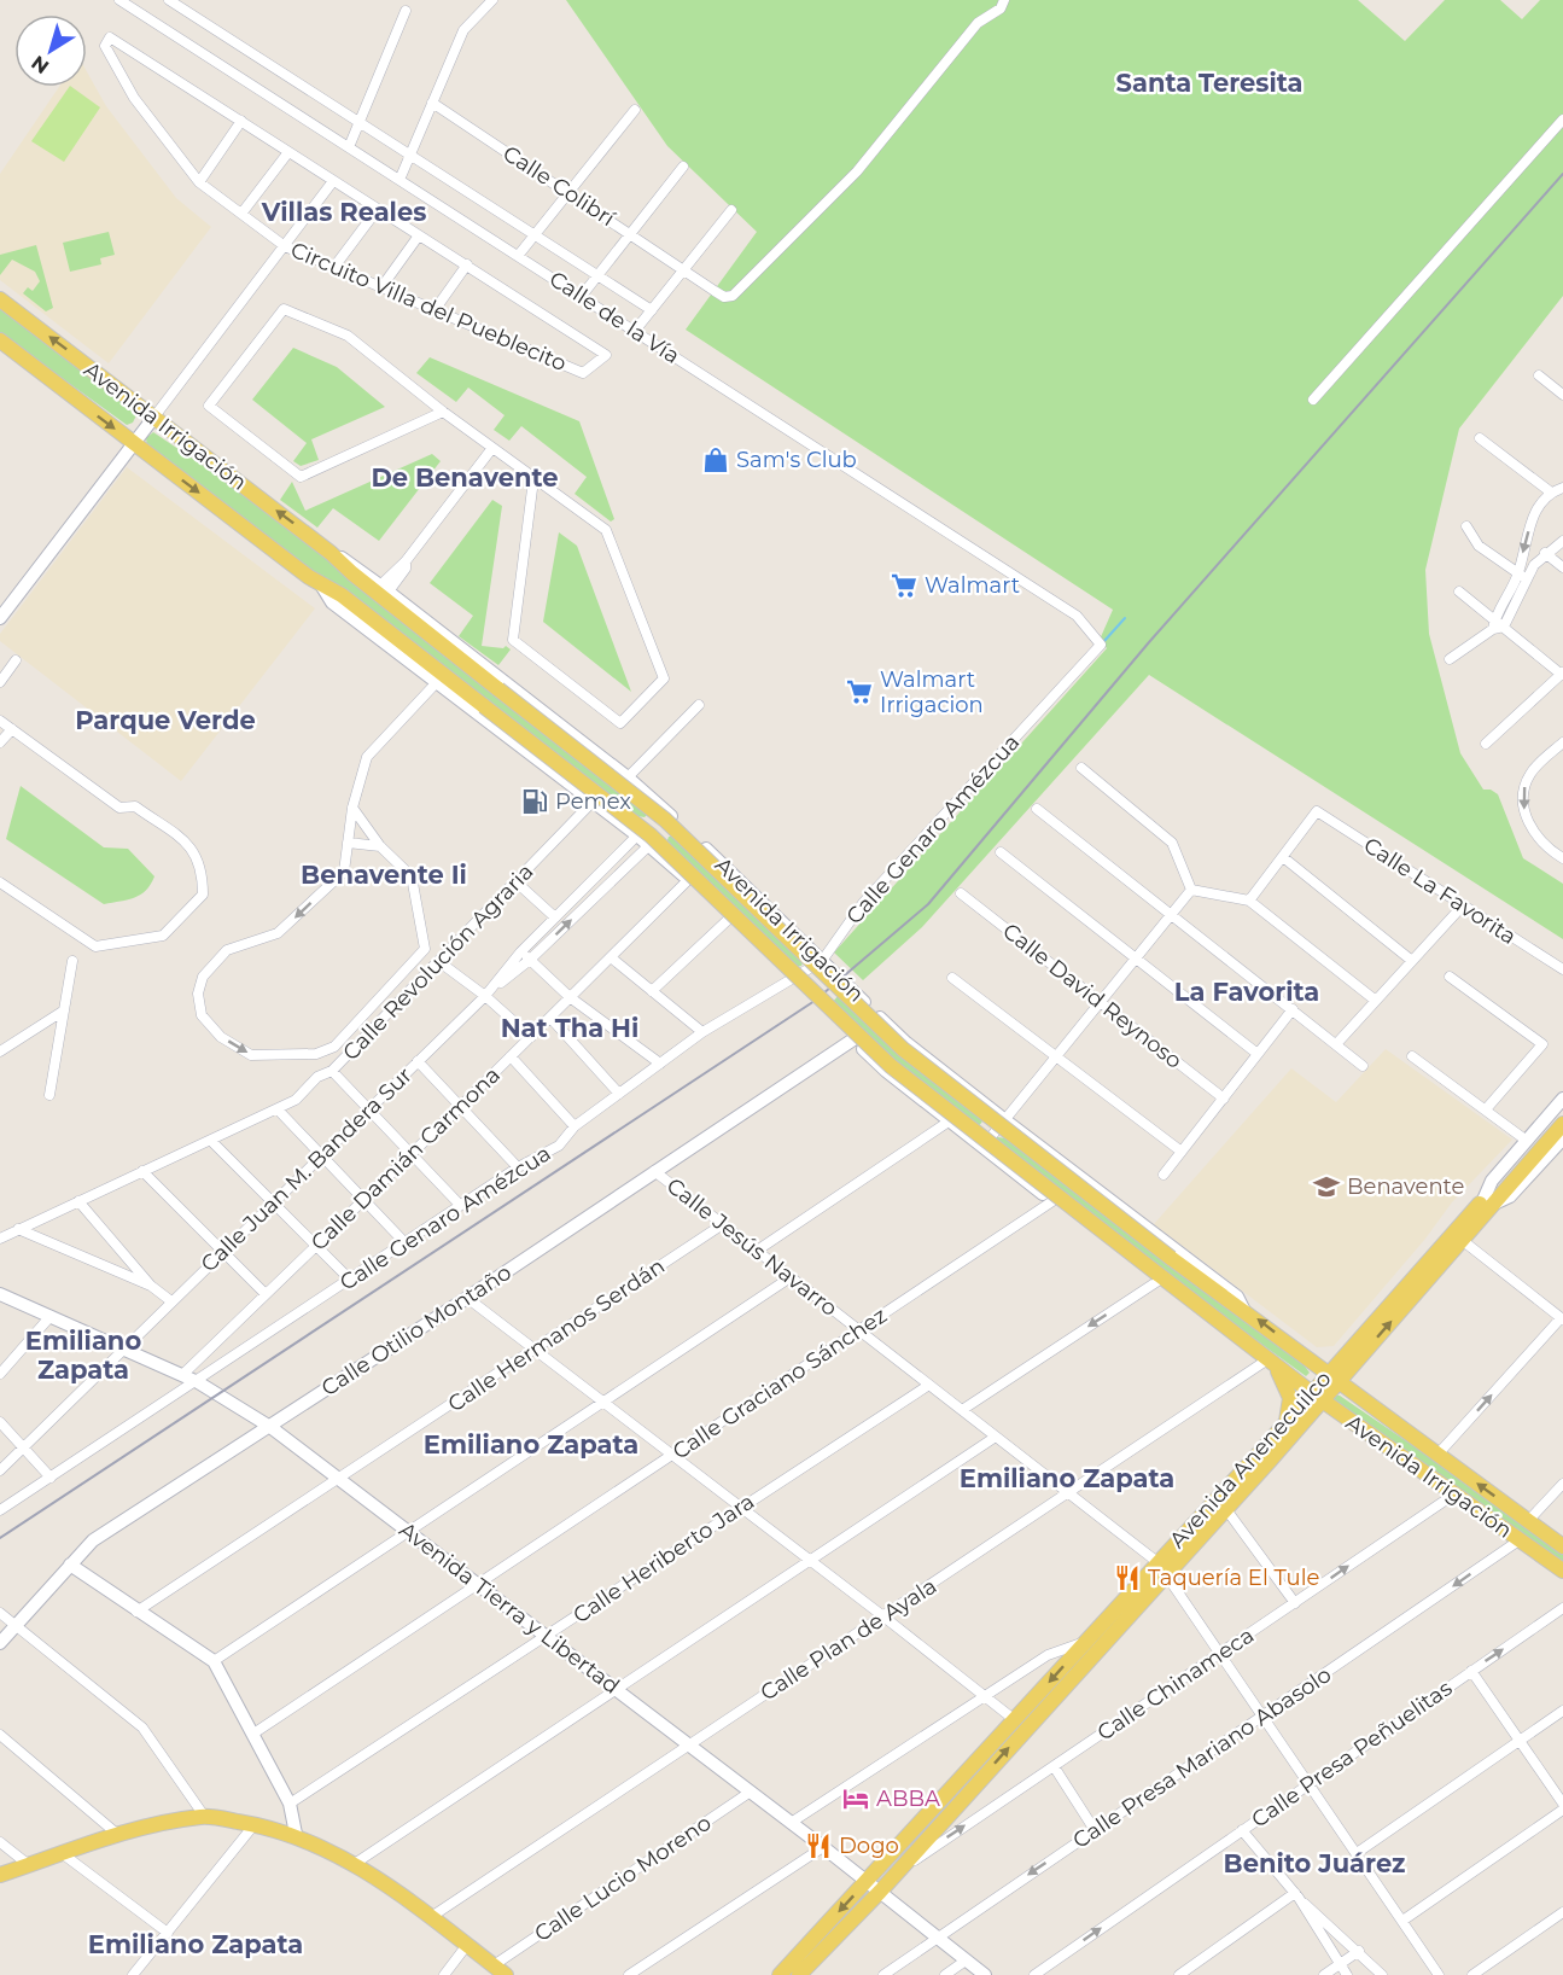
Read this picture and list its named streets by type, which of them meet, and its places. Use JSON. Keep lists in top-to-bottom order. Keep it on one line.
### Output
{"streets":{"main road":["Avenida Irrigación","Avenida Anenecuilco"],"street":["Calle Colibrí","Circuito Villa del Pueblecito","Calle de la Vía","Calle Genaro Amézcua","Calle La Favorita","Calle Revolución Agraria","Calle David Reynoso","Calle Damián Carmona","Calle Juan M. Bandera Sur","Calle Jesús Navarro","Calle Otilio Montaño","Calle Hermanos Serdán","Calle Graciano Sánchez","Calle Heriberto Jara","Avenida Tierra y Libertad","Calle Plan de Ayala","Calle Chinameca","Calle Presa Peñuelitas","Calle Presa Mariano Abasolo","Calle Lucio Moreno"]},"crossings":[["Calle de la Vía","Calle Genaro Amézcua"],["Avenida Irrigación","Calle Genaro Amézcua"],["Avenida Irrigación","Calle Revolución Agraria"],["Avenida Irrigación","Calle Damián Carmona"],["Avenida Irrigación","Calle Juan M. Bandera Sur"],["Avenida Irrigación","Calle Otilio Montaño"],["Avenida Irrigación","Calle Graciano Sánchez"],["Avenida Irrigación","Avenida Anenecuilco"],["Avenida Irrigación","Calle Plan de Ayala"],["Avenida Irrigación","Calle Chinameca"],["Avenida Irrigación","Calle Presa Mariano Abasolo"],["Calle Genaro Amézcua","Avenida Tierra y Libertad"],["Calle Damián Carmona","Avenida Tierra y Libertad"],["Calle Juan M. Bandera Sur","Avenida Tierra y Libertad"],["Calle Jesús Navarro","Calle Otilio Montaño"],["Calle Jesús Navarro","Calle Hermanos Serdán"],["Calle Jesús Navarro","Calle Graciano Sánchez"],["Calle Jesús Navarro","Avenida Anenecuilco"],["Calle Jesús Navarro","Calle Heriberto Jara"],["Calle Jesús Navarro","Calle Plan de Ayala"],["Calle Jesús Navarro","Calle Chinameca"],["Calle Jesús Navarro","Calle Presa Peñuelitas"],["Calle Jesús Navarro","Calle Presa Mariano Abasolo"],["Calle Otilio Montaño","Avenida Tierra y Libertad"],["Calle Hermanos Serdán","Avenida Tierra y Libertad"],["Calle Graciano Sánchez","Avenida Tierra y Libertad"],["Avenida Anenecuilco","Avenida Tierra y Libertad"],["Avenida Anenecuilco","Calle Chinameca"],["Calle Heriberto Jara","Avenida Tierra y Libertad"],["Avenida Tierra y Libertad","Calle Plan de Ayala"],["Avenida Tierra y Libertad","Calle Presa Mariano Abasolo"],["Avenida Tierra y Libertad","Calle Lucio Moreno"]],"one_way":["Calle Chinameca","Calle Presa Peñuelitas","Calle Presa Mariano Abasolo"],"districts":["Santa Teresita","Villas Reales","De Benavente","Parque Verde","Benavente Ii","La Favorita","Nat Tha Hi","Emiliano Zapata","Emiliano Zapata","Emiliano Zapata","Benito Juárez","Emiliano Zapata"],"places":{"shop":["Sam's Club"],"supermarket":["Walmart","Walmart Irrigacion"],"fuel station":["Pemex"],"school or university":["Benavente"],"restaurant":["Taquería El Tule","Dogo"],"hotel":["ABBA"]},"north":"bottom left"}
